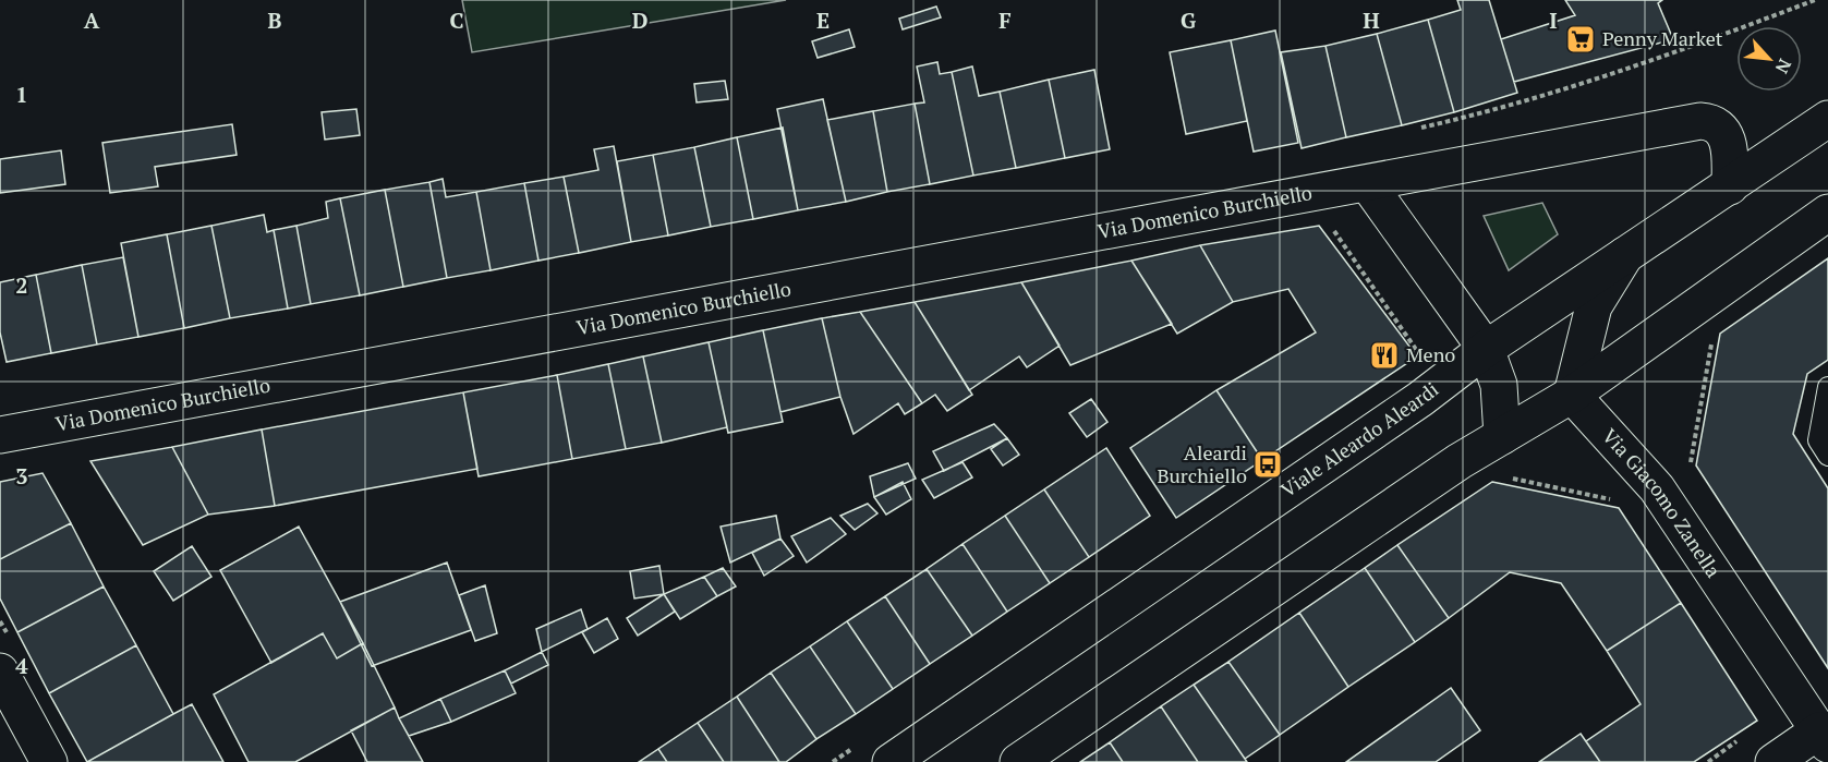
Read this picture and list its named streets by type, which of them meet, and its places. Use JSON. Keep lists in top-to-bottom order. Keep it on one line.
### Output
{"streets":{"street":["Via Domenico Burchiello","Viale Aleardo Aleardi","Via Giacomo Zanella"]},"crossings":[["Via Domenico Burchiello","Viale Aleardo Aleardi"]],"places":{"supermarket":["Penny Market"],"restaurant":["Meno"],"bus stop":["Aleardi Burchiello"]},"north":"bottom right","grid":{"columns":["A","B","C","D","E","F","G","H","I"],"rows":["1","2","3","4"]}}
